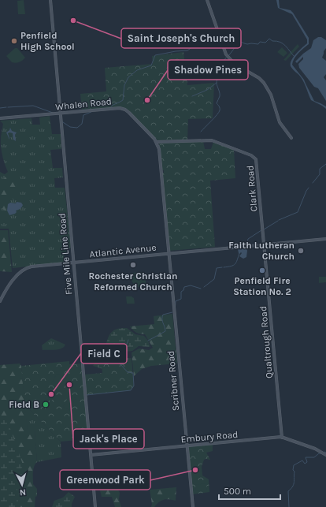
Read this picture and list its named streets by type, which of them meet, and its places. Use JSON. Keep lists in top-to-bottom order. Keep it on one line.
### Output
{"streets":{"street":["Whalen Road","Clark Road","Atlantic Avenue","Five Mile Line Road","Qualtrough Road","Scribner Road","Embury Road"]},"crossings":[["Whalen Road","Clark Road"],["Whalen Road","Five Mile Line Road"],["Clark Road","Atlantic Avenue"],["Clark Road","Qualtrough Road"],["Atlantic Avenue","Five Mile Line Road"],["Atlantic Avenue","Qualtrough Road"],["Atlantic Avenue","Scribner Road"],["Five Mile Line Road","Embury Road"],["Qualtrough Road","Embury Road"],["Scribner Road","Embury Road"]],"places":["Saint Joseph's Church","Penfield High School","Shadow Pines","Faith Lutheran Church","Rochester Christian Reformed Church","Penfield Fire Station No. 2","Jack's Place","Field C","Field B","Greenwood Park"],"scale_bar":"500 m","north":"bottom"}
